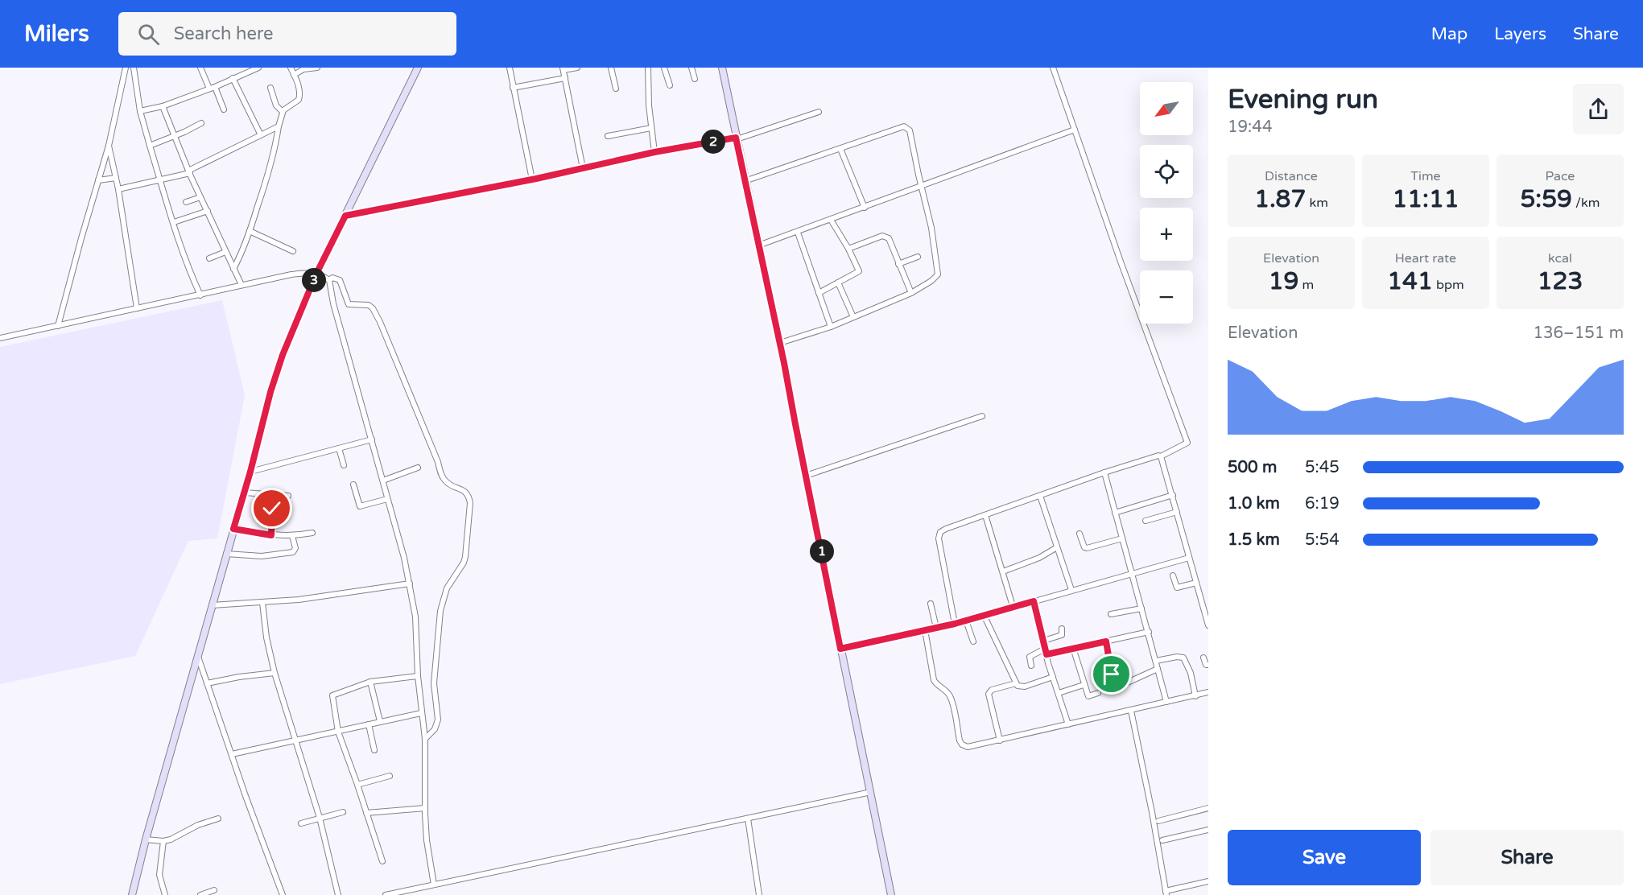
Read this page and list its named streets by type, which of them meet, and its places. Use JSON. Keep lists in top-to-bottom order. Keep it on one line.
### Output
{"north":"bottom left","page":{"header":"Milers","search":"Search here","nav":["Map","Layers","Share"],"heading":["Evening run","19:44"],"map_buttons":["+","−"],"pins":["2","3","1"],"stats":[["Distance","1.87 km"],["Time","11:11"],["Pace","5:59 /km"],["Elevation","19 m"],["Heart rate","141 bpm"],["kcal","123"]],"chart":["Elevation","136–151 m"],"list":[{"name":"500 m","note":"5:45"},{"name":"1.0 km","note":"6:19"},{"name":"1.5 km","note":"5:54"}],"buttons":["Save","Share"]}}
